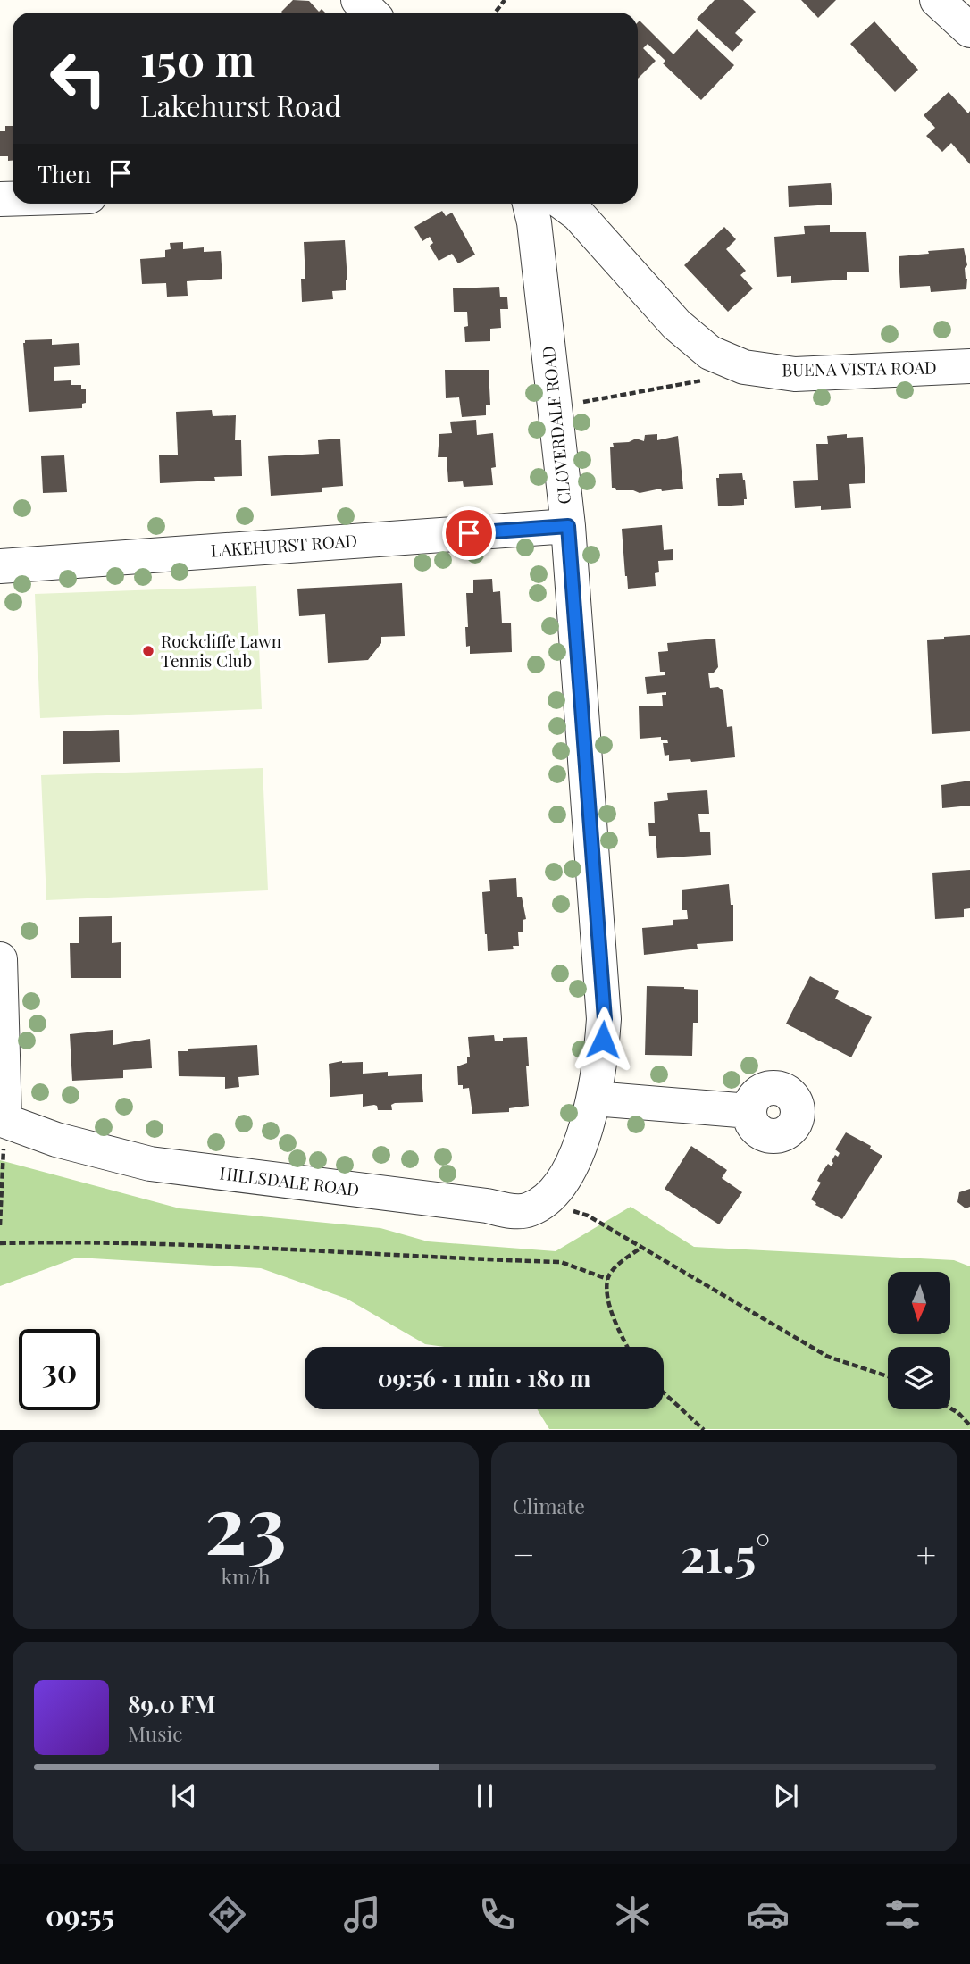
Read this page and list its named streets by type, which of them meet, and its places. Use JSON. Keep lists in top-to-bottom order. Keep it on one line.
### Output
{"streets":{"street":["BUENA VISTA ROAD","CLOVERDALE ROAD","LAKEHURST ROAD","HILLSDALE ROAD"]},"crossings":[["CLOVERDALE ROAD","LAKEHURST ROAD"],["CLOVERDALE ROAD","HILLSDALE ROAD"]],"places":["Rockcliffe Lawn Tennis Club"],"north":"bottom","page":{"turn":["150 m","Lakehurst Road"],"then":"Then","limit":"30","trip":"09:56 · 1 min · 180 m","tile":[["23","km/h"],"Climate"],"heat":["−","21.5°","+"],"song":["89.0 FM","Music"],"tabs":"09:55"}}
